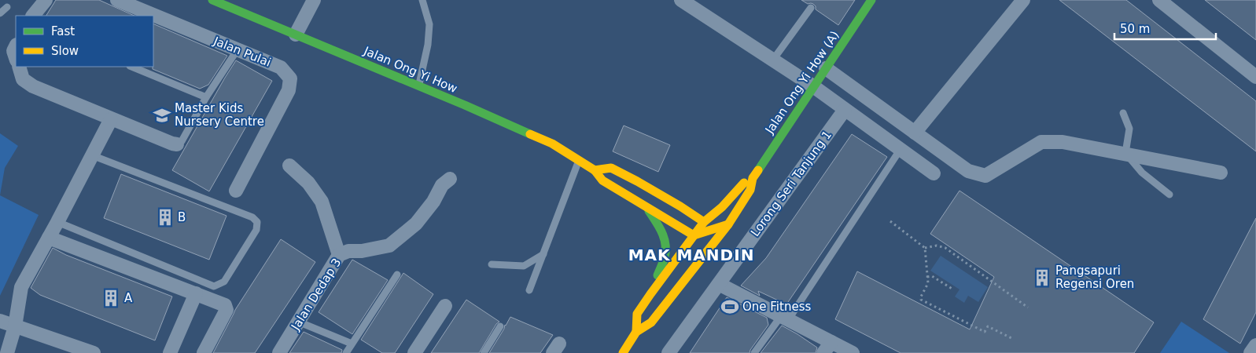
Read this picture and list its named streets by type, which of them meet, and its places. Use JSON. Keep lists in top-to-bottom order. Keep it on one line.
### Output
{"streets":{"main road":["Jalan Ong Yi How","Jalan Ong Yi How (A)"],"street":["Jalan Pulai","Lorong Seri Tanjung 1","Jalan Dedap 3"]},"districts":["MAK MANDIN"],"places":{"school or university":["Master Kids Nursery Centre"],"building":["B","Pangsapuri Regensi Oren","A"],"sports":["One Fitness"]},"legend":["Fast","Slow"],"scale_bar":"50 m"}
